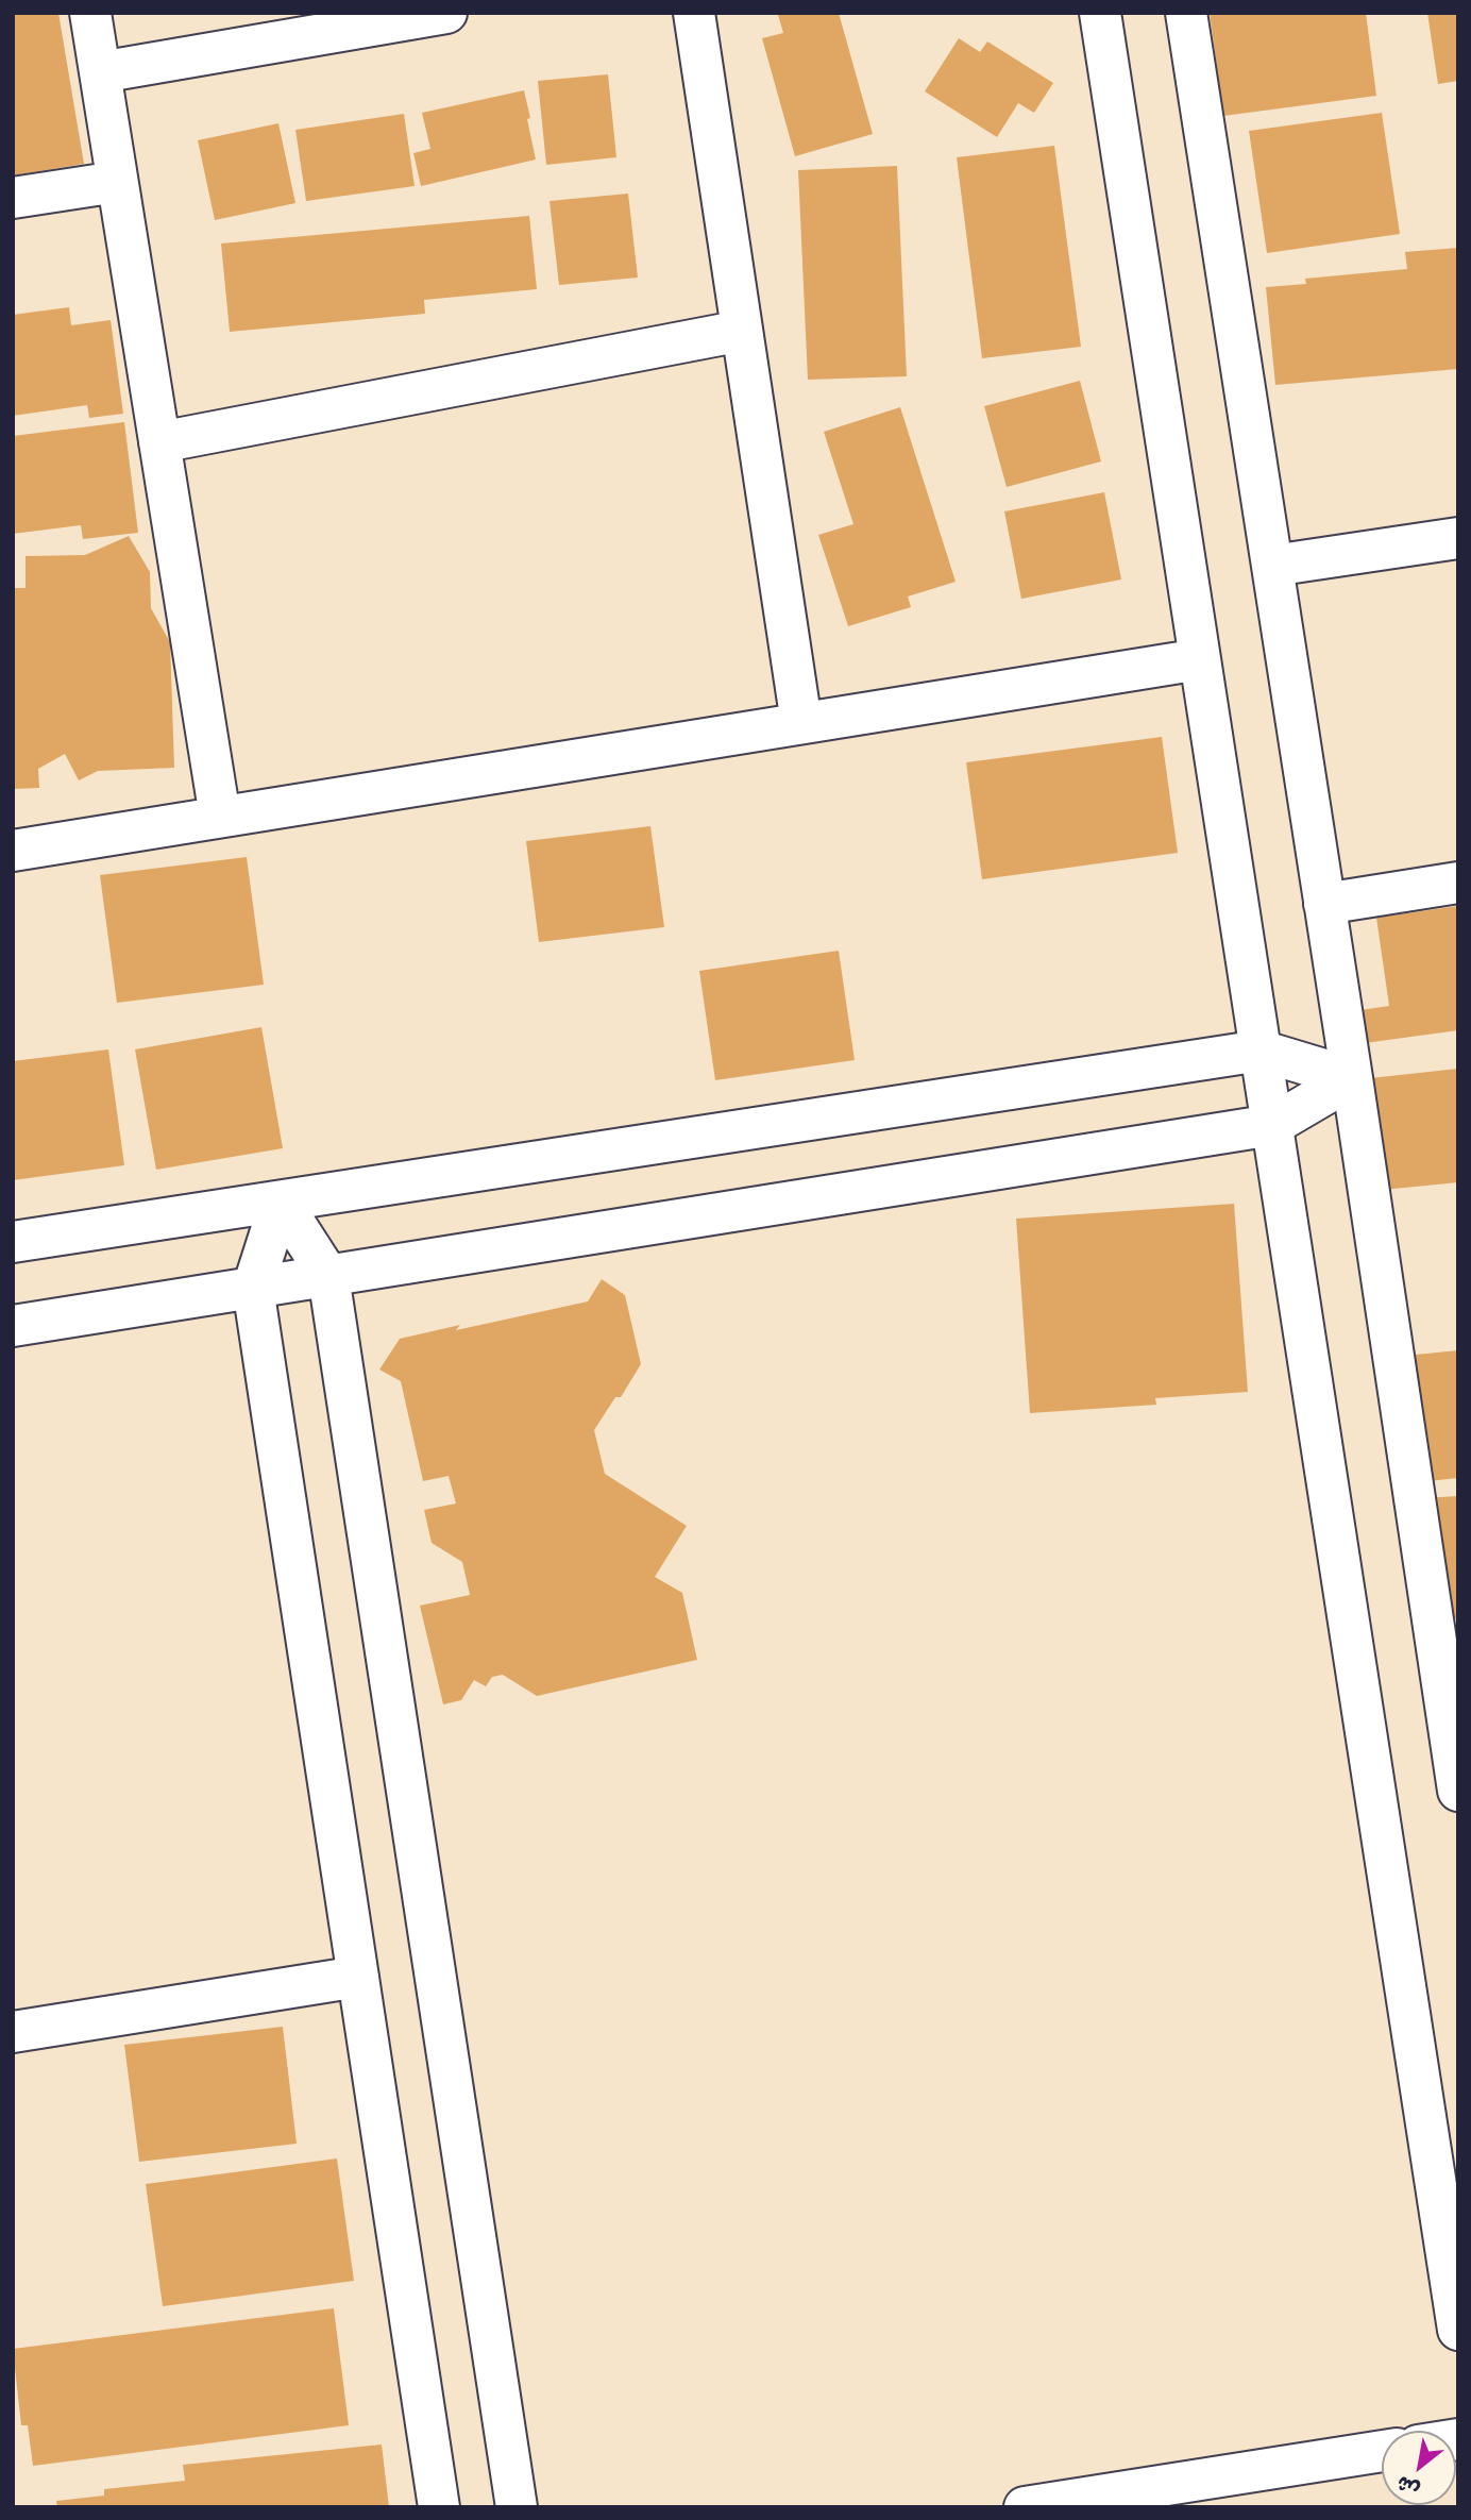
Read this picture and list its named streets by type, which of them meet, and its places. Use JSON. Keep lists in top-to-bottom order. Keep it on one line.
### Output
{"north":"bottom left"}
